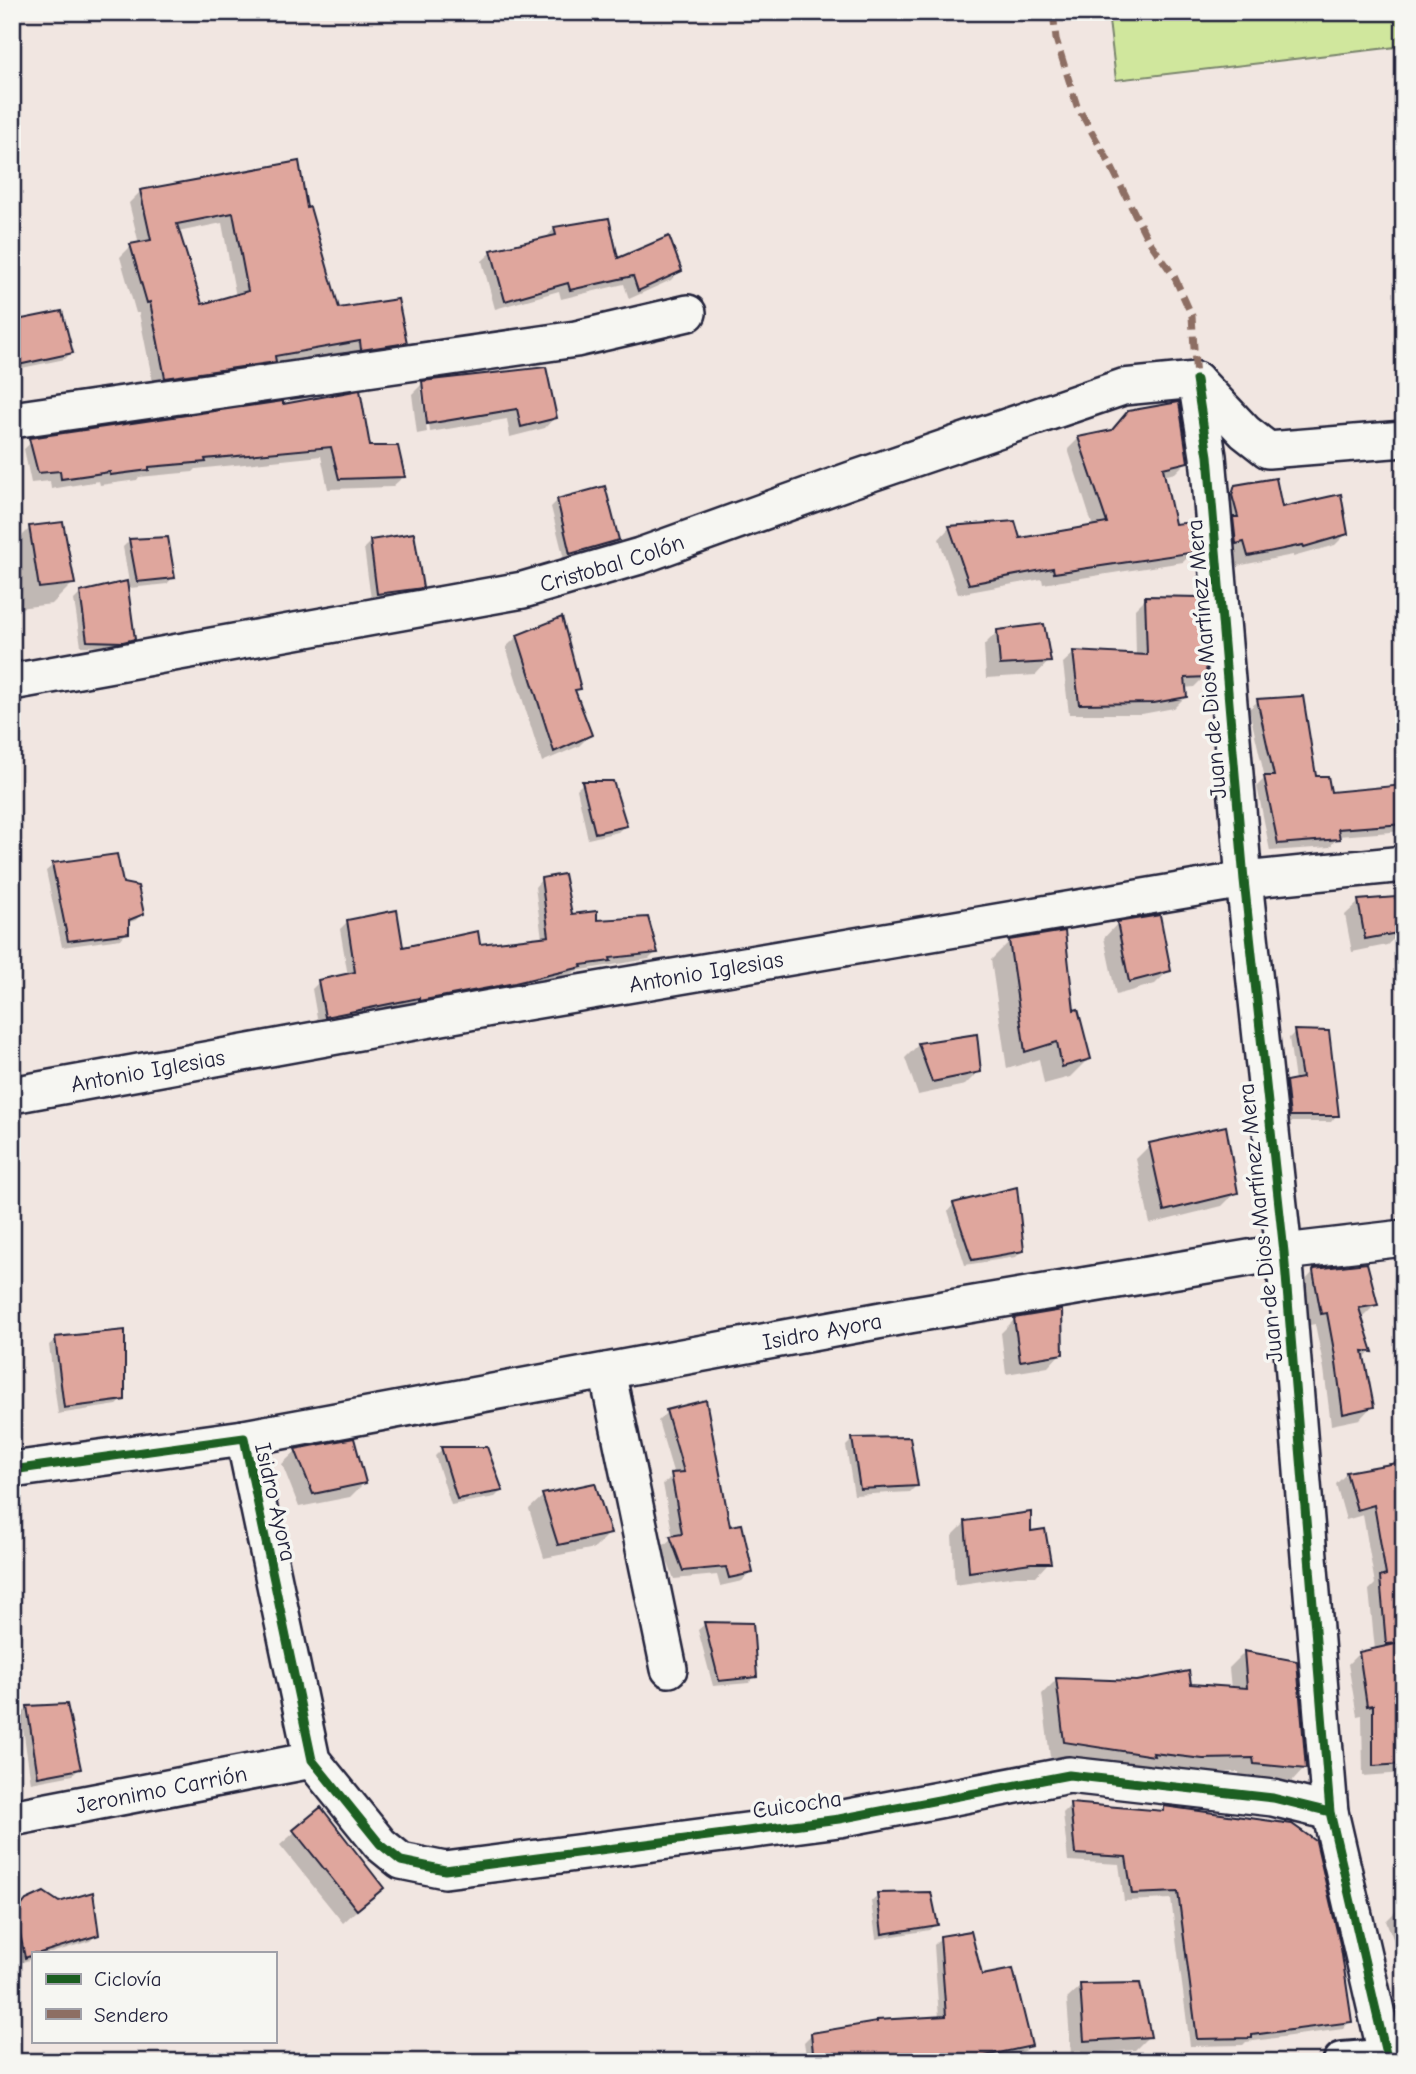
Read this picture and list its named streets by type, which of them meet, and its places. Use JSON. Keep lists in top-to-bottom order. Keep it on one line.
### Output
{"streets":{"street":["Cristobal Colón","Juan de Dios Martínez Mera","Antonio Iglesias","Isidro Ayora","Jeronimo Carrión","Cuicocha"]},"crossings":[["Cristobal Colón","Juan de Dios Martínez Mera"],["Juan de Dios Martínez Mera","Antonio Iglesias"],["Juan de Dios Martínez Mera","Isidro Ayora"],["Juan de Dios Martínez Mera","Cuicocha"],["Isidro Ayora","Jeronimo Carrión"],["Isidro Ayora","Cuicocha"],["Jeronimo Carrión","Cuicocha"]],"legend":["Ciclovía","Sendero"]}
